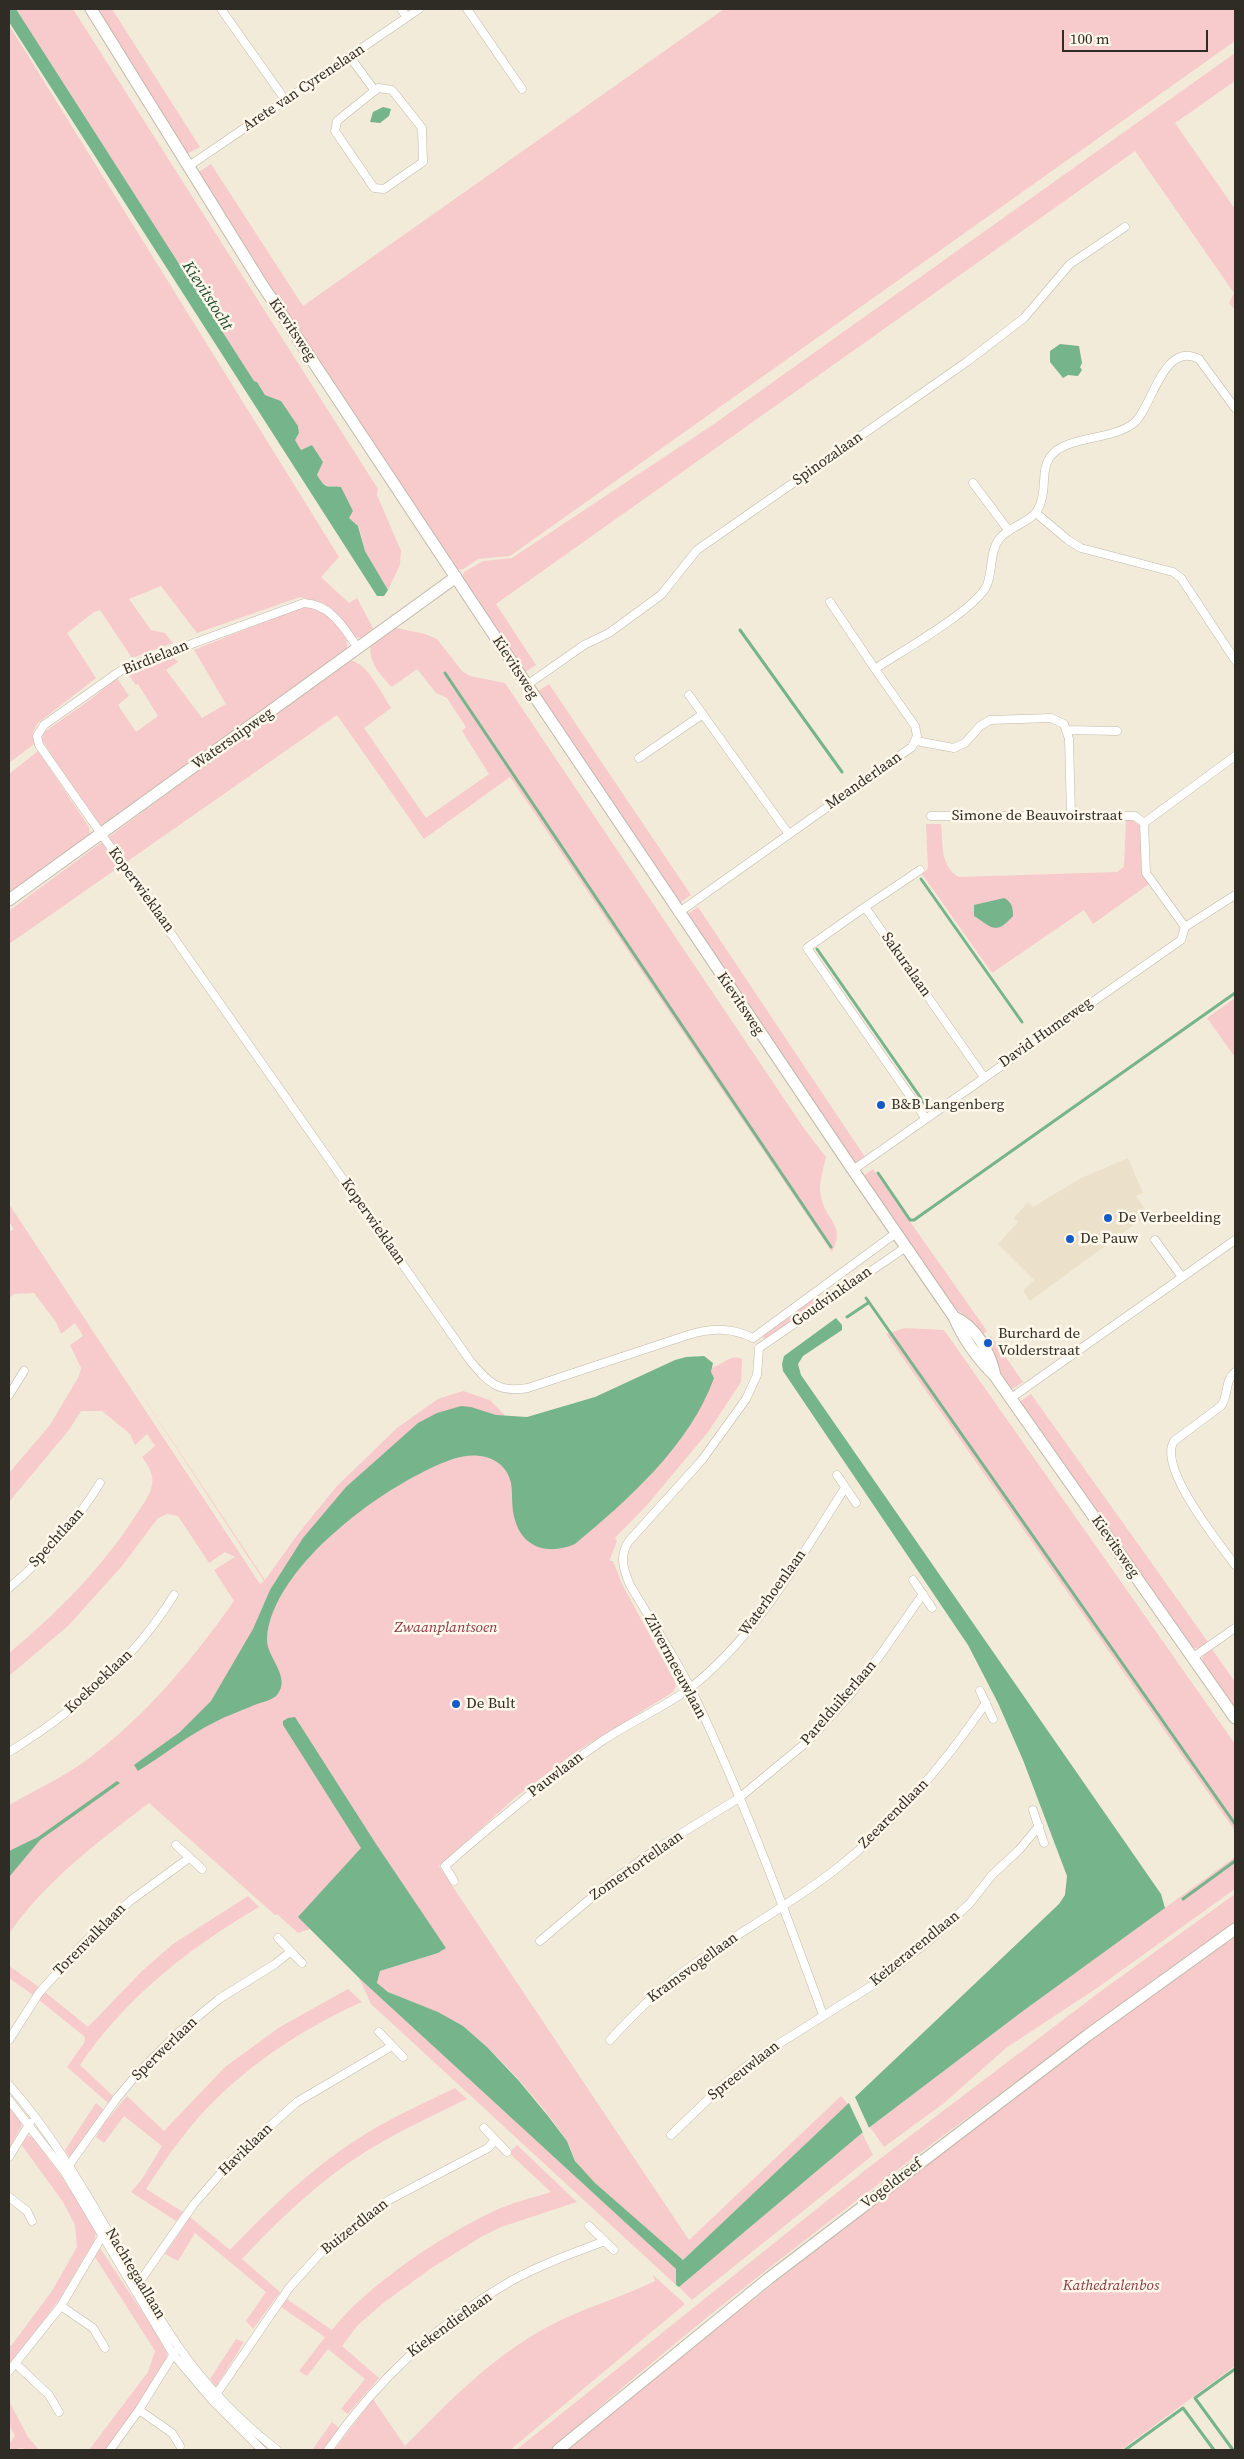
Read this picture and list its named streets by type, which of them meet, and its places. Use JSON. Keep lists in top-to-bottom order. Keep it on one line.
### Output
{"streets":{"street":["Arete van Cyrenelaan","Kievitsweg","Spinozalaan","Birdielaan","Watersnipweg","Meanderlaan","Simone de Beauvoirstraat","Koperwieklaan","Sakuralaan","David Humeweg","Goudvinklaan","Spechtlaan","Waterhoenlaan","Zilvermeeuwlaan","Koekoeklaan","Parelduikerlaan","Pauwlaan","Zeearendlaan","Zomertortellaan","Torenvalklaan","Keizerarendlaan","Kramsvogellaan","Sperwerlaan","Spreeuwlaan","Haviklaan","Vogeldreef","Buizerdlaan","Nachtegaallaan","Kiekendieflaan"]},"crossings":[["Arete van Cyrenelaan","Kievitsweg"],["Kievitsweg","Spinozalaan"],["Kievitsweg","Watersnipweg"],["Kievitsweg","Meanderlaan"],["Kievitsweg","David Humeweg"],["Kievitsweg","Goudvinklaan"],["Birdielaan","Watersnipweg"],["Birdielaan","Koperwieklaan"],["Watersnipweg","Koperwieklaan"],["Simone de Beauvoirstraat","David Humeweg"],["Koperwieklaan","Goudvinklaan"],["Sakuralaan","David Humeweg"],["Goudvinklaan","Zilvermeeuwlaan"],["Waterhoenlaan","Zilvermeeuwlaan"],["Waterhoenlaan","Pauwlaan"],["Zilvermeeuwlaan","Parelduikerlaan"],["Zilvermeeuwlaan","Pauwlaan"],["Zilvermeeuwlaan","Zeearendlaan"],["Zilvermeeuwlaan","Zomertortellaan"],["Zilvermeeuwlaan","Keizerarendlaan"],["Zilvermeeuwlaan","Kramsvogellaan"],["Zilvermeeuwlaan","Spreeuwlaan"],["Parelduikerlaan","Zomertortellaan"],["Zeearendlaan","Kramsvogellaan"],["Keizerarendlaan","Spreeuwlaan"],["Sperwerlaan","Nachtegaallaan"],["Haviklaan","Nachtegaallaan"],["Buizerdlaan","Nachtegaallaan"]],"water":["Kievitstocht"],"parks":["Zwaanplantsoen","Kathedralenbos"],"places":["B&B Langenberg","De Verbeelding","De Pauw","Burchard de Volderstraat","De Bult"],"scale_bar":"100 m"}
